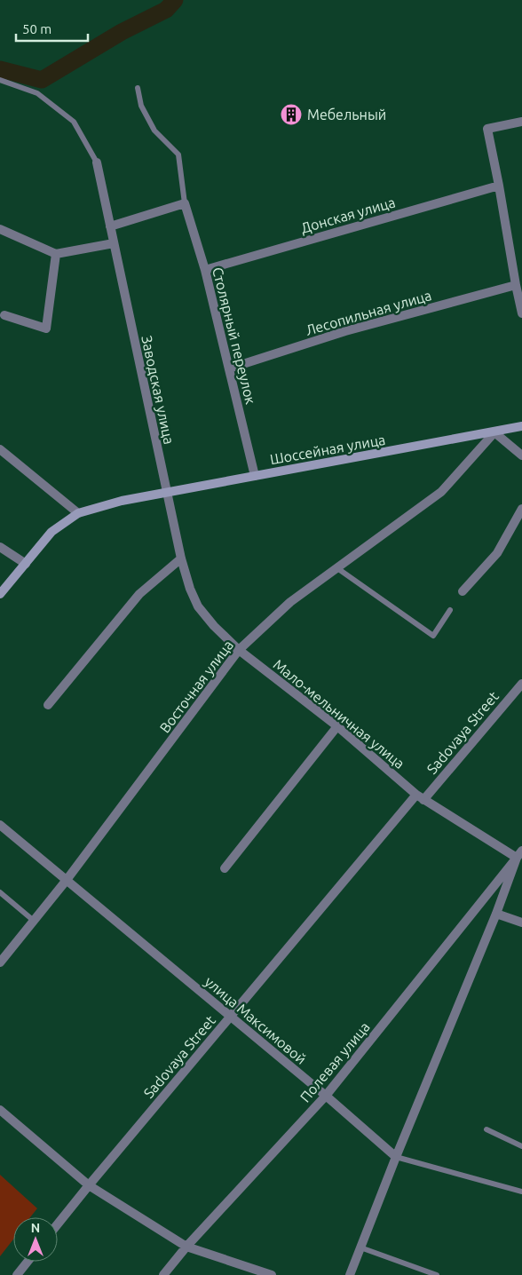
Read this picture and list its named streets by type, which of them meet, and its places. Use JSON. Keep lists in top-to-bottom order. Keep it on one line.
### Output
{"streets":{"main road":["Шоссейная улица"],"street":["Донская улица","Лесопильная улица","Столярный переулок","Заводская улица","Восточная улица","Мало-мельничная улица","Sadovaya Street","улица Максимовой","Полевая улица"]},"crossings":[["Донская улица","Столярный переулок"],["Лесопильная улица","Столярный переулок"],["Столярный переулок","Шоссейная улица"],["Заводская улица","Шоссейная улица"],["Заводская улица","Мало-мельничная улица"],["Шоссейная улица","Восточная улица"],["Восточная улица","Мало-мельничная улица"],["Восточная улица","улица Максимовой"],["Мало-мельничная улица","Sadovaya Street"],["Мало-мельничная улица","Полевая улица"],["Sadovaya Street","улица Максимовой"],["улица Максимовой","Полевая улица"]],"places":{"building":["Мебельный"]},"scale_bar":"50 m","north":"top"}
